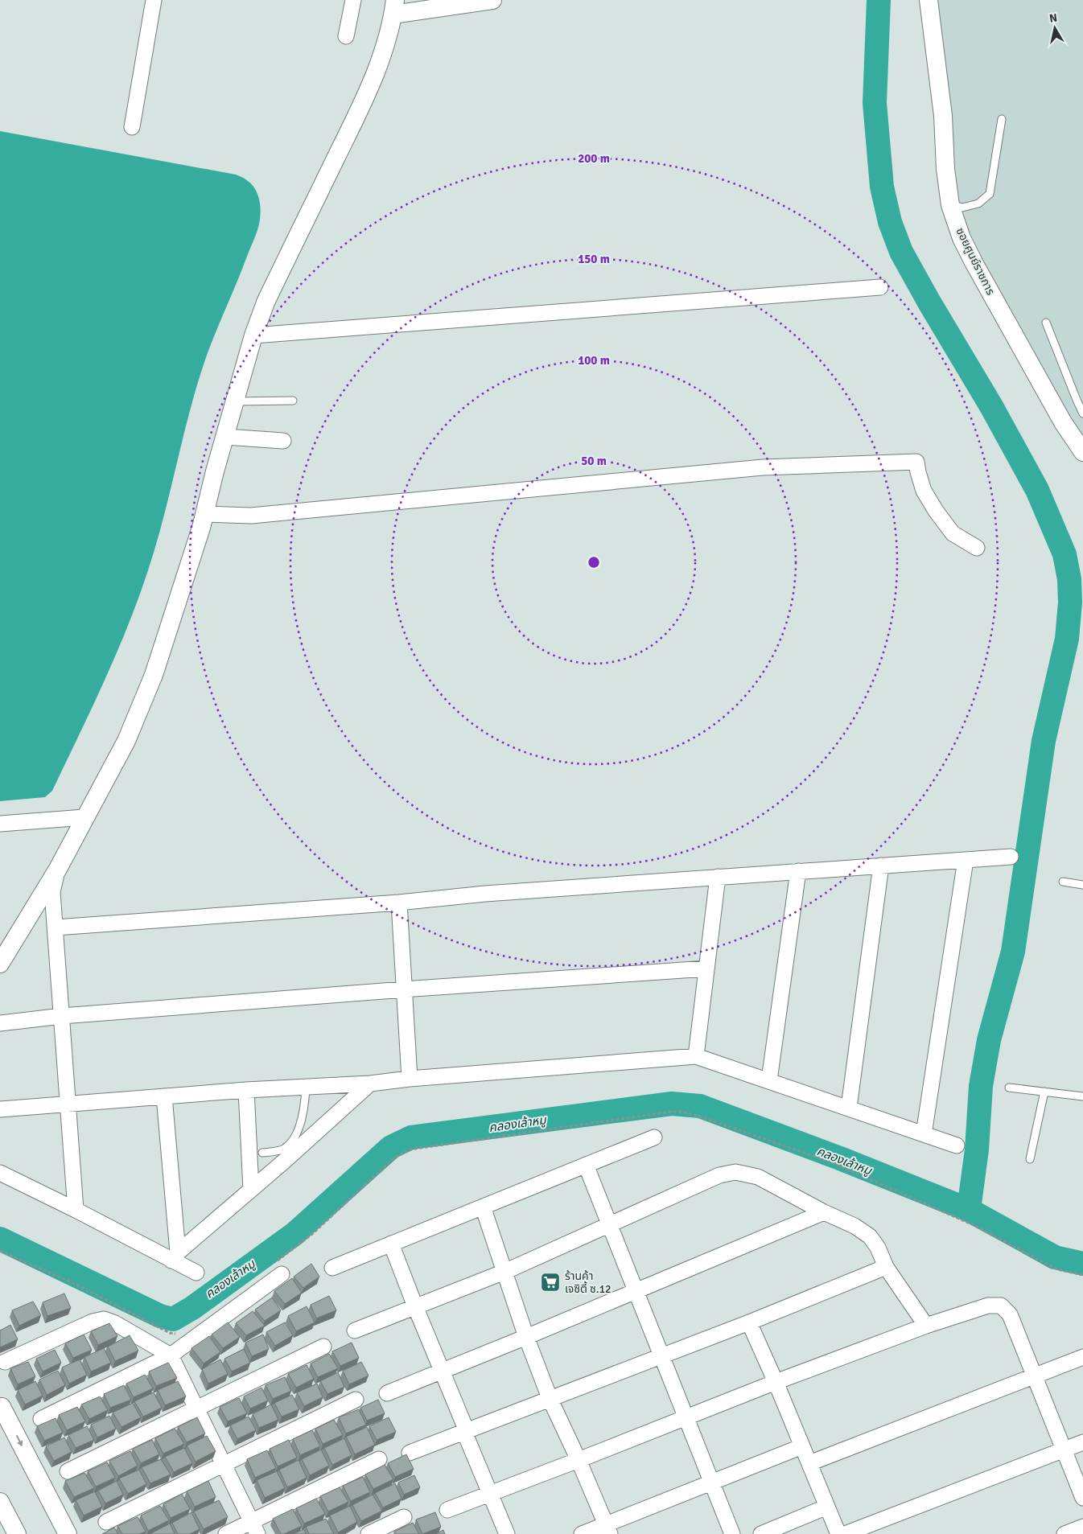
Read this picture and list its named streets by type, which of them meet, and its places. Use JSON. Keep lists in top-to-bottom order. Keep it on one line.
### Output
{"streets":{"street":["ซอยศูนย์ราชการ"]},"water":["คลองเล้าหมู"],"places":{"supermarket":["ร้านค้า เจซิตี้ ซ.12"]},"north":"top","rings":["200 m","150 m","100 m","50 m"]}
